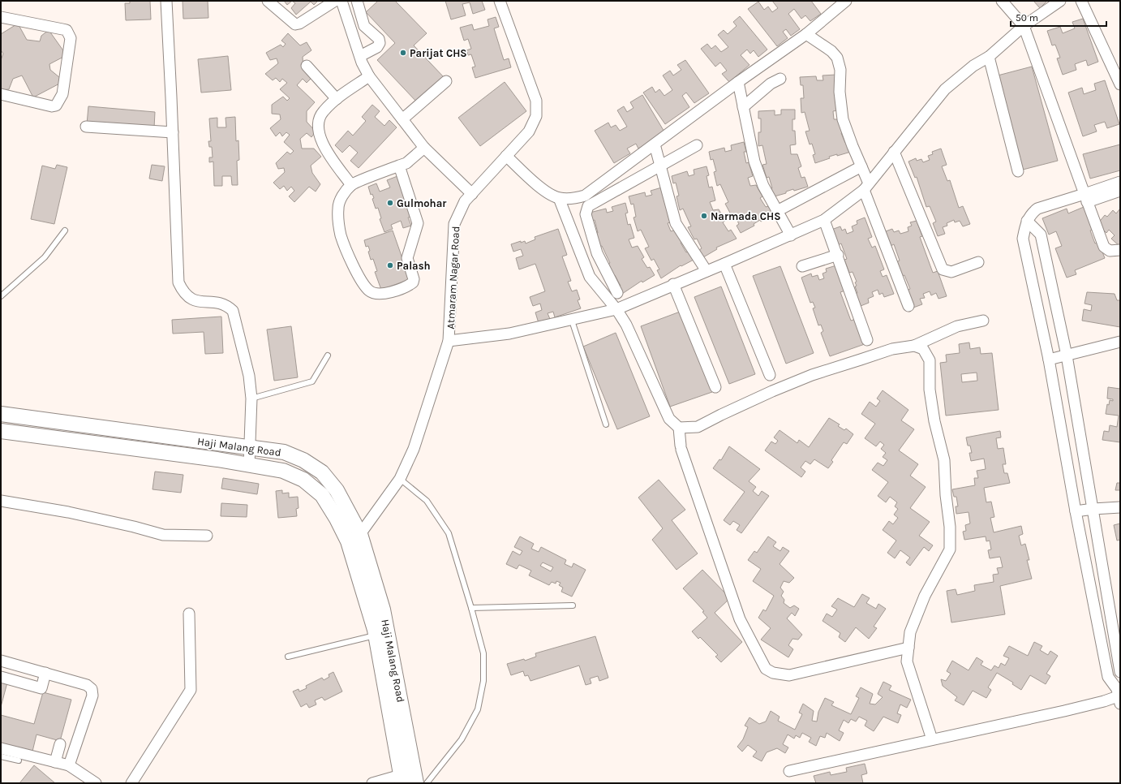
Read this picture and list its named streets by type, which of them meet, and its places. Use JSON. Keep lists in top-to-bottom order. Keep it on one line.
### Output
{"streets":{"main road":["Haji Malang Road"],"street":["Atmaram Nagar Road"]},"crossings":[["Atmaram Nagar Road","Haji Malang Road"]],"places":["Parijat CHS","Gulmohar","Narmada CHS","Palash"],"scale_bar":"50 m"}
